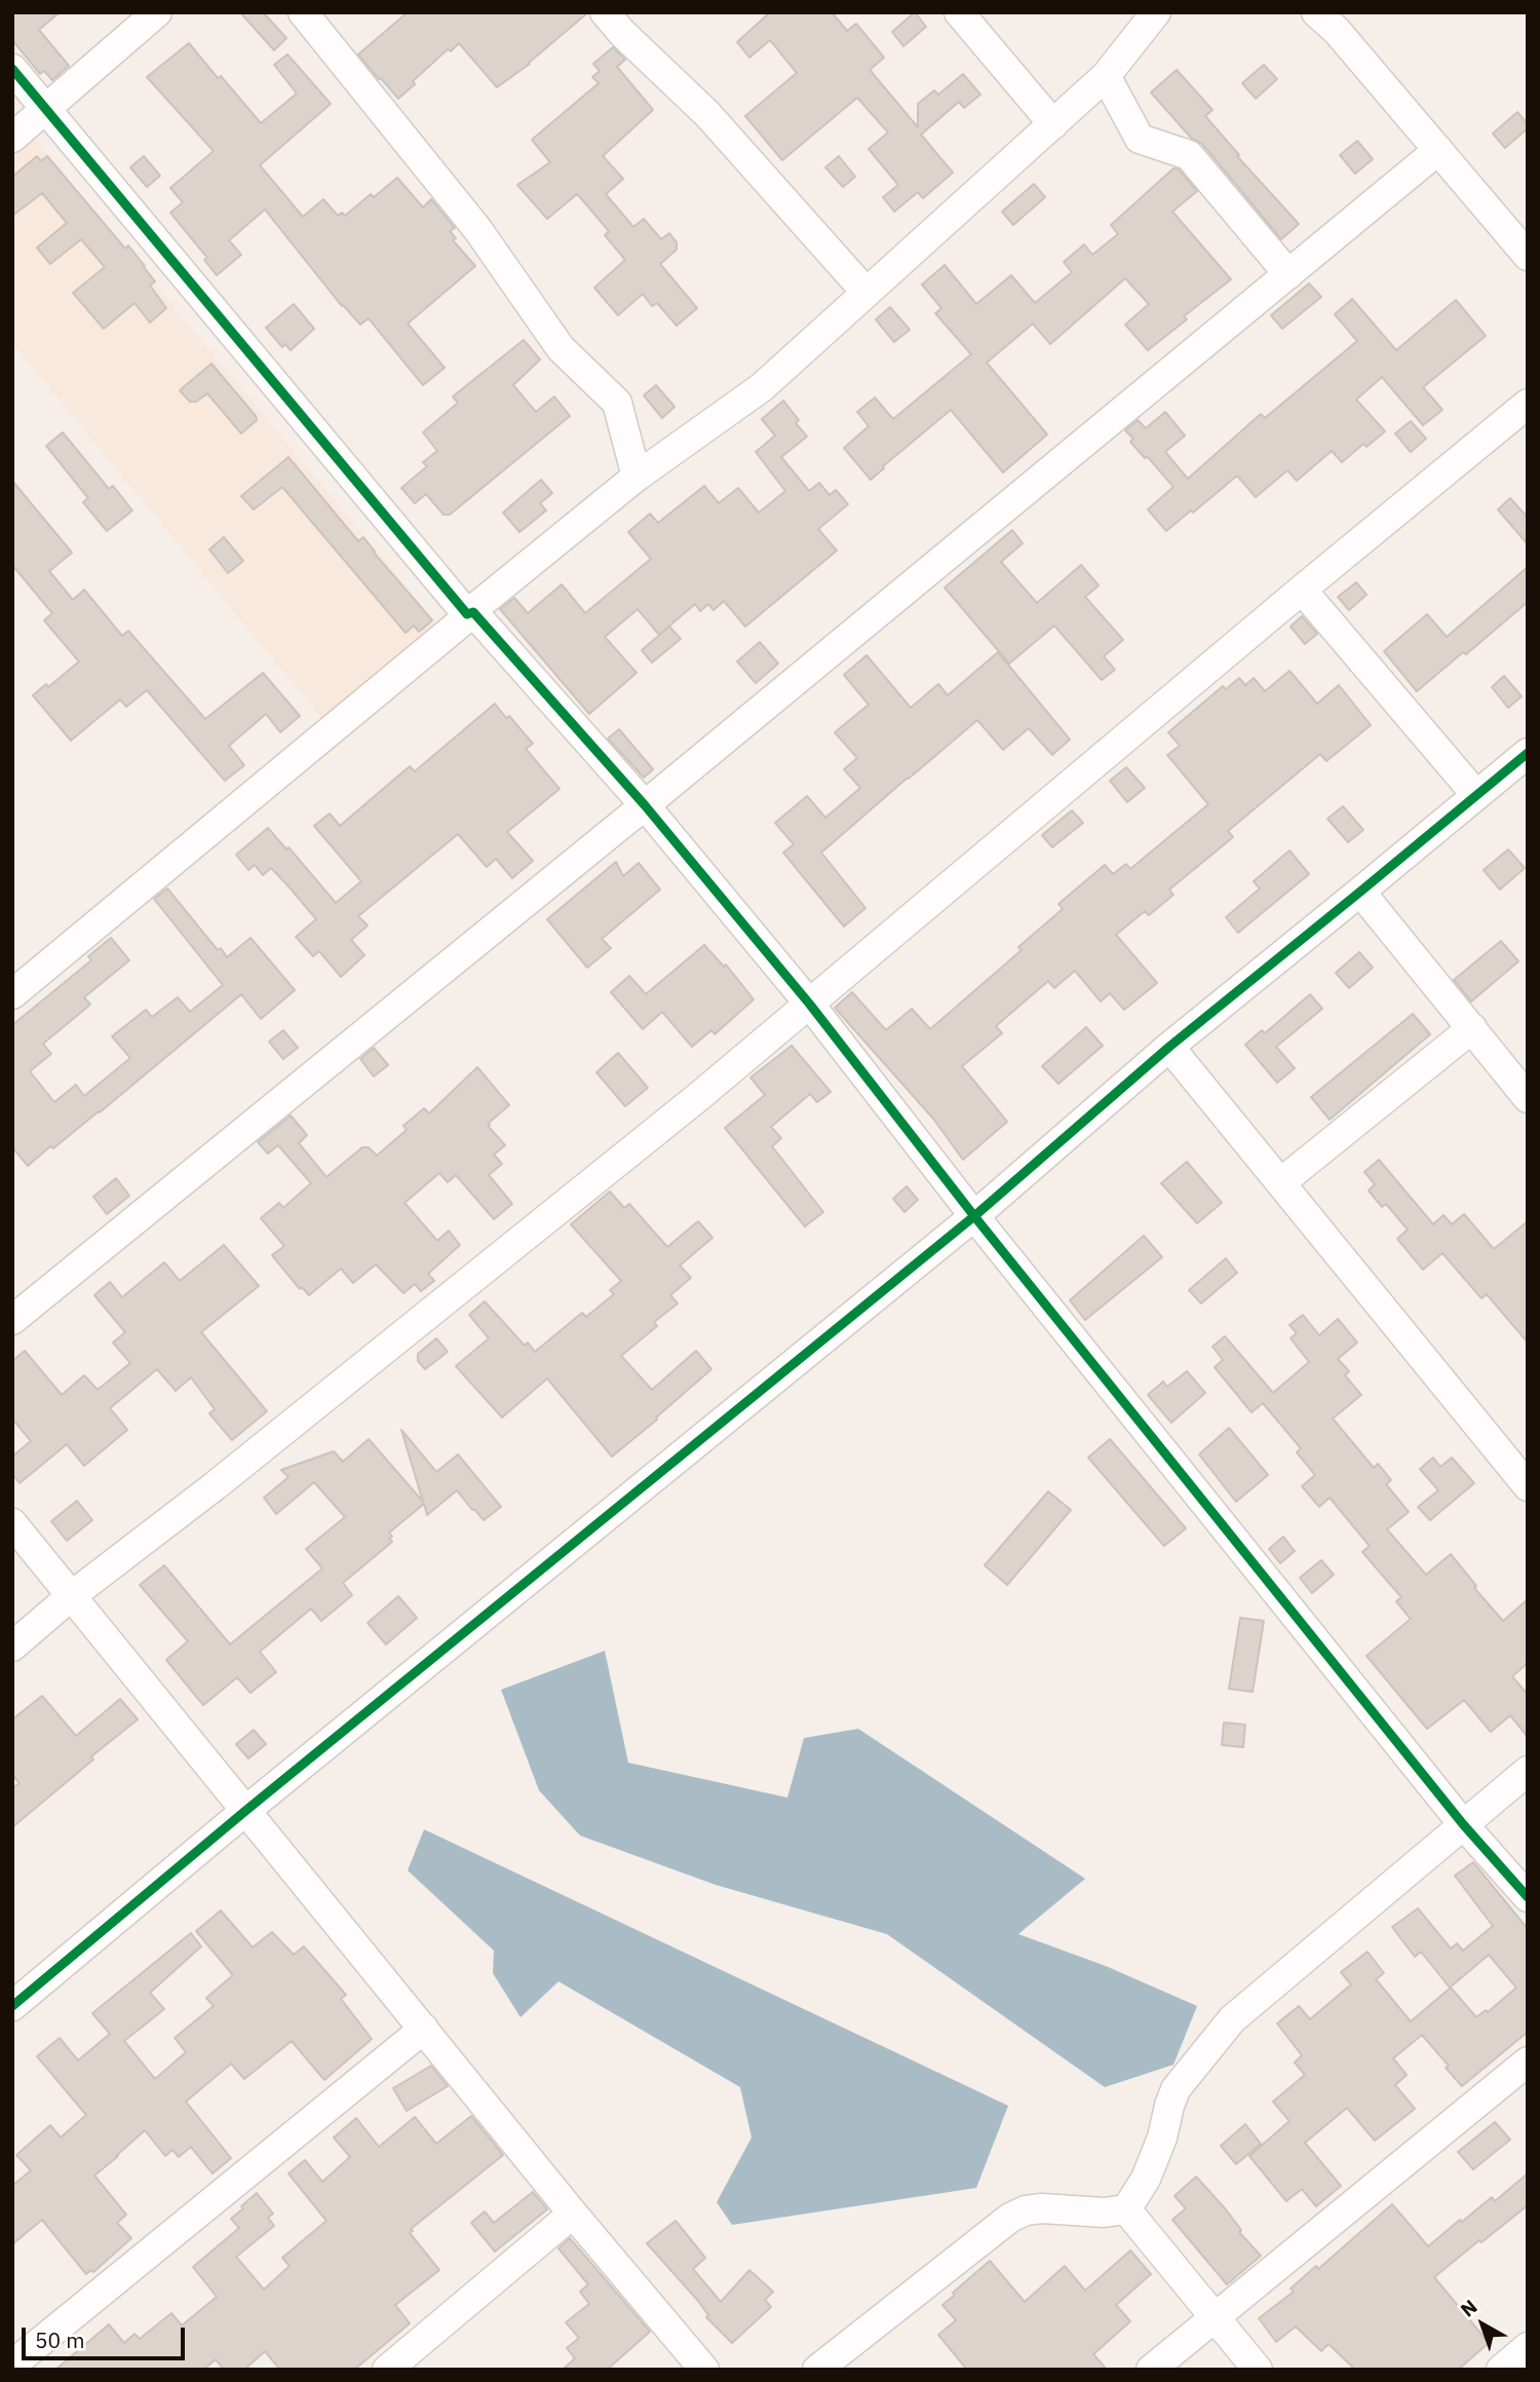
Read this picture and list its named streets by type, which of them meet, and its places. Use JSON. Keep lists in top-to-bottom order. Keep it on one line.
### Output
{"scale_bar":"50 m","north":"top left"}
